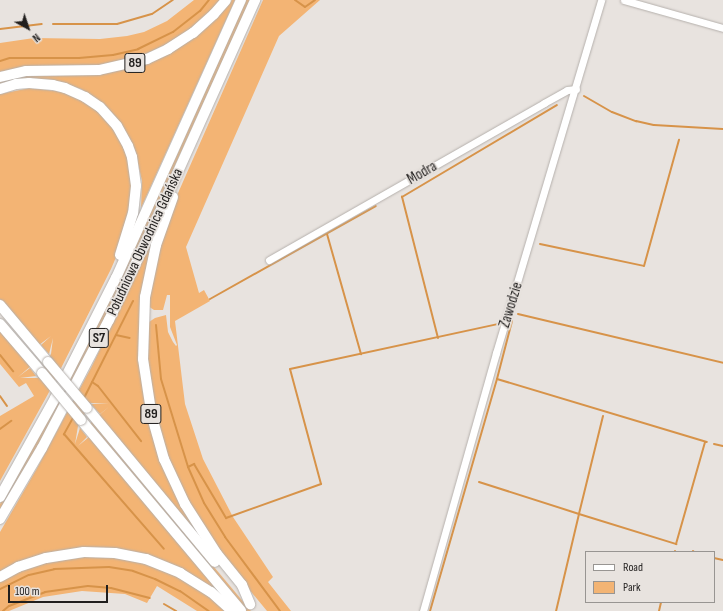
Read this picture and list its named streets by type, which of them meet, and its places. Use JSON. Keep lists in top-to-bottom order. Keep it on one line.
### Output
{"streets":{"highway":["89","Południowa Obwodnica Gdańska","S7"],"street":["Modra","Zawodzie"]},"crossings":[["89","Południowa Obwodnica Gdańska"],["Modra","Zawodzie"]],"legend":["Road","Park"],"scale_bar":"100 m","north":"bottom right"}
